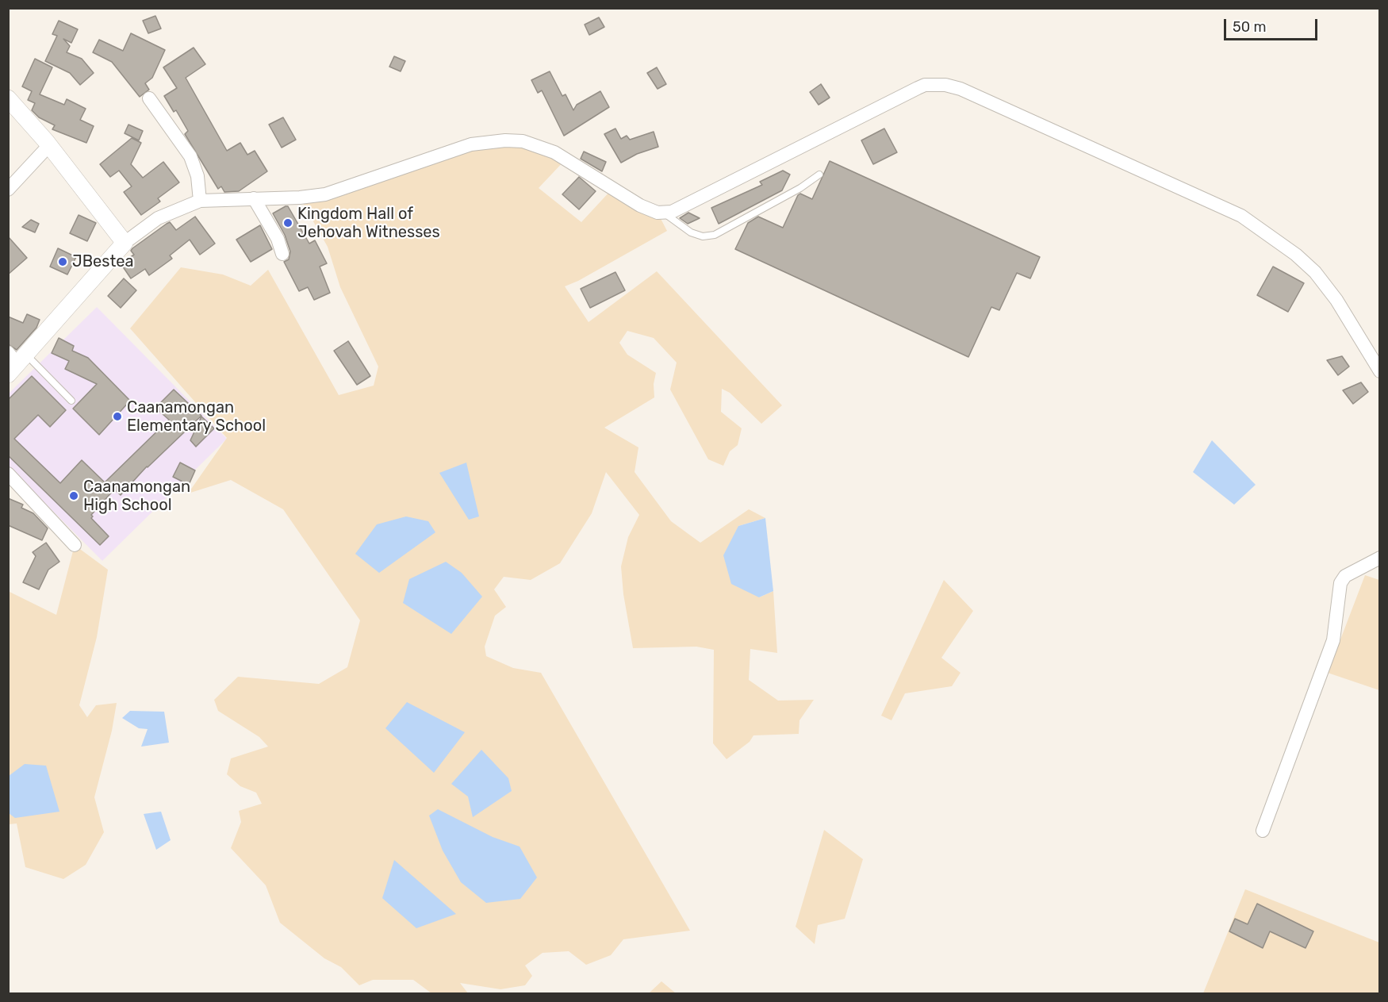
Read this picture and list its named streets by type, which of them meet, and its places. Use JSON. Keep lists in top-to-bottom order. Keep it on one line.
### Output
{"places":["Kingdom Hall of Jehovah Witnesses","JBestea","Caanamongan Elementary School","Caanamongan High School"],"scale_bar":"50 m"}
